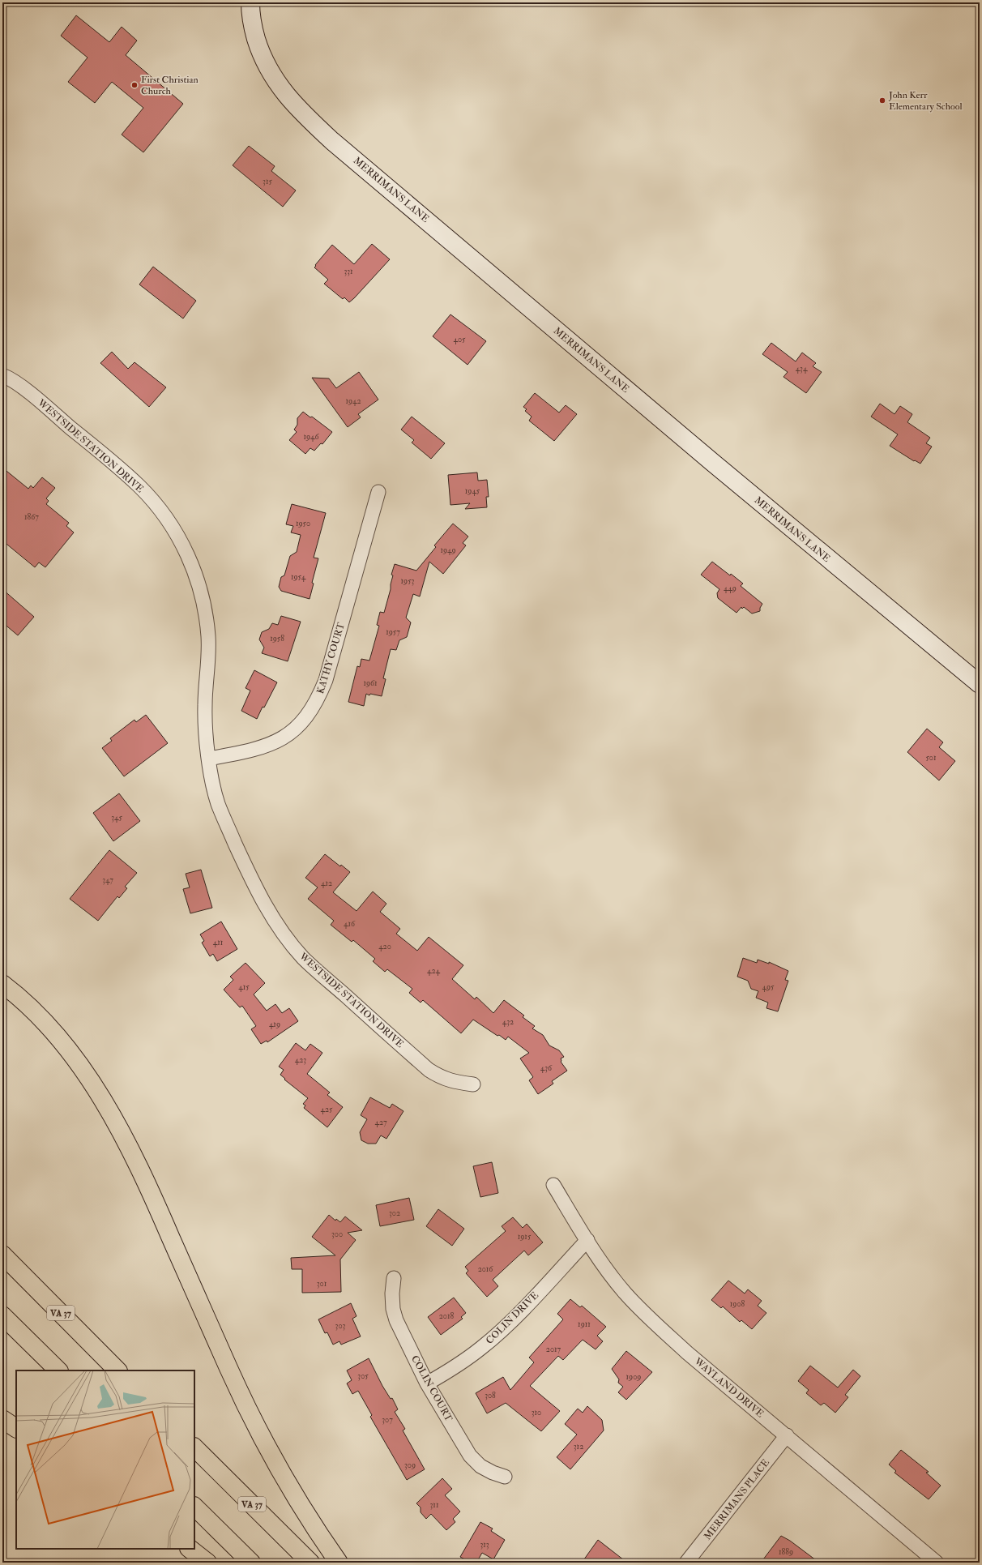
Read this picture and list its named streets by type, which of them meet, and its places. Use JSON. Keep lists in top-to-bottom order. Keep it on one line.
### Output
{"streets":{"highway":["VA 37"],"main road":["MERRIMANS LANE"],"street":["WESTSIDE STATION DRIVE","KATHY COURT","COLIN DRIVE","WAYLAND DRIVE","COLIN COURT","MERRIMANS PLACE"]},"crossings":[["WESTSIDE STATION DRIVE","KATHY COURT"],["COLIN DRIVE","WAYLAND DRIVE"],["COLIN DRIVE","COLIN COURT"],["WAYLAND DRIVE","MERRIMANS PLACE"]],"places":["First Christian Church","John Kerr Elementary School"],"house_numbers":["315","331","405","434","1942","1946","1945","1867","1950","1949","1954","1953","449","1957","1958","1961","501","345","347","412","416","411","420","424","415","495","432","419","423","436","425","427","302","300","1915","2016","301","1908","2018","1911","303","2017","305","1909","308","310","307","312","309","311","313","1889"]}
